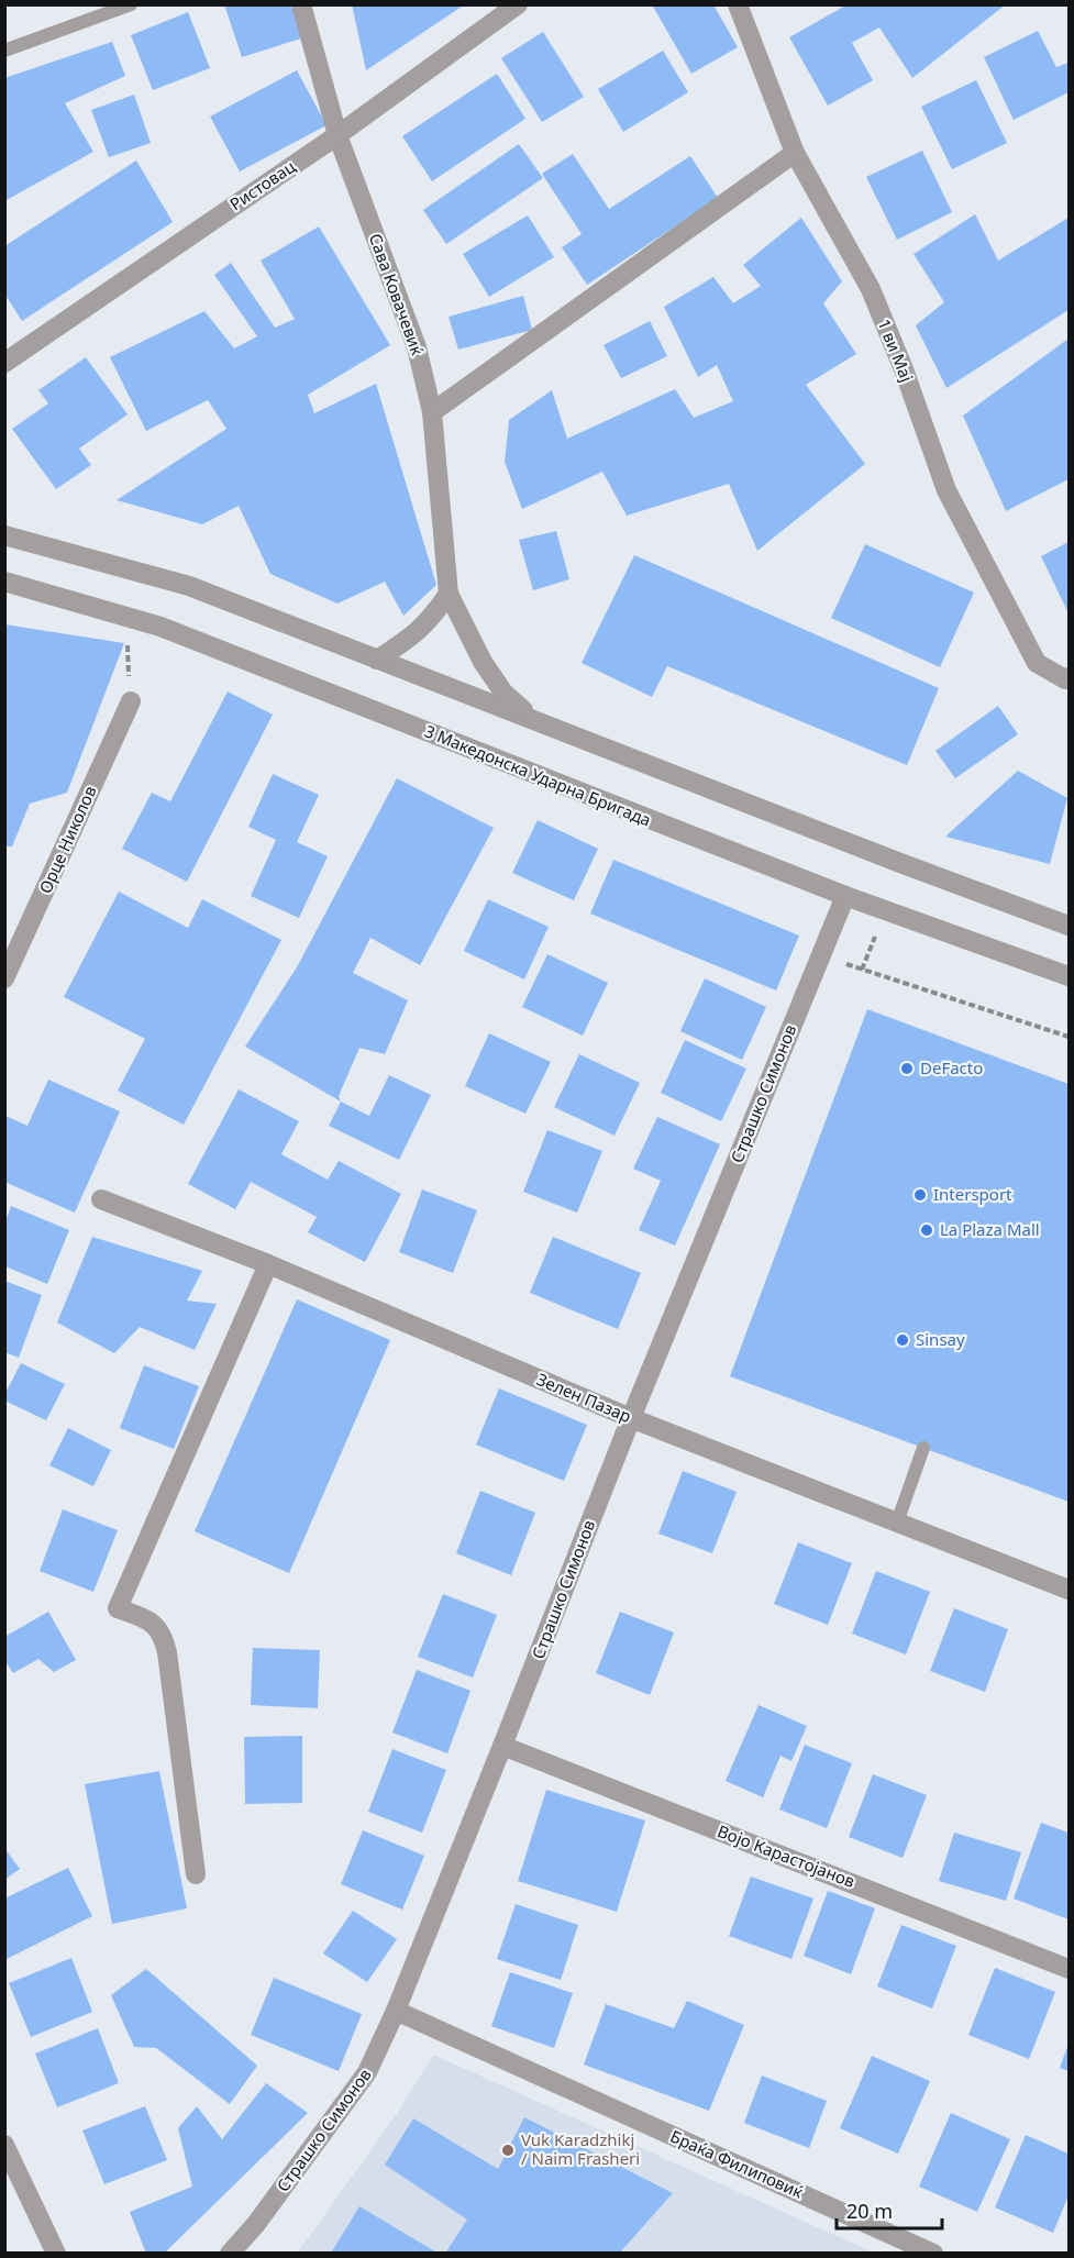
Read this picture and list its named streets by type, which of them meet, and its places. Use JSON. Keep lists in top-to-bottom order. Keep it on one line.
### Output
{"streets":{"street":["Ристовац","Сава Ковачевиќ","1 ви Мај","3 Македонска Ударна Бригада","Орце Николов","Страшко Симонов","Зелен Пазар","Војо Карастојанов","Браќа Филиповиќ"]},"crossings":[["Ристовац","Сава Ковачевиќ"],["3 Македонска Ударна Бригада","Страшко Симонов"],["Страшко Симонов","Зелен Пазар"],["Страшко Симонов","Војо Карастојанов"],["Страшко Симонов","Браќа Филиповиќ"]],"places":["DeFacto","Intersport","La Plaza Mall","Sinsay","Vuk Karadzhikj / Naim Frasheri"],"scale_bar":"20 m"}
